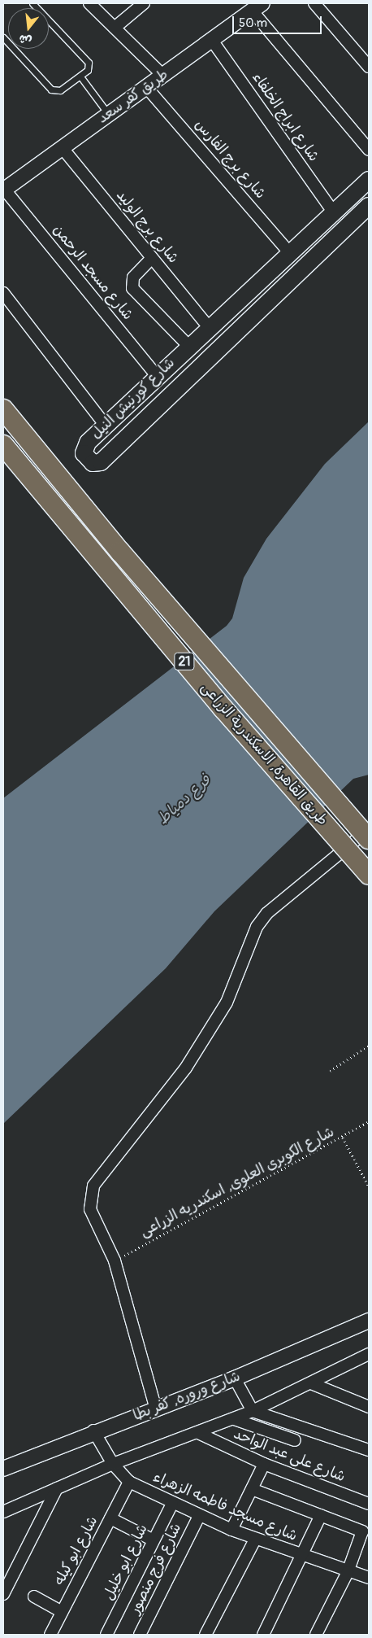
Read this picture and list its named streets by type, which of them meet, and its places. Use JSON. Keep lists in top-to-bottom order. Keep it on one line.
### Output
{"streets":{"highway":["21","طريق القاهرة, الاسكندرية الزراعى"],"main road":["شارع كورنيش النيل"],"street":["طريق كفر سعد","شارع ابراج الخلفاء","شارع برج الفارس","شارع برج الوليد","شارع مسجد الرحمن","شارع وروره, كفر بطا","شارع على عبد الواحد","شارع مسجد فاطمه الزهراء","شارع ابو كيله","شارع ابو خليل","شارع فرج منصور"],"path":["شارع الكوبرى العلوى, اسكندريه الزراعى"]},"crossings":[["طريق كفر سعد","شارع ابراج الخلفاء"],["طريق كفر سعد","شارع برج الفارس"],["طريق كفر سعد","شارع برج الوليد"],["طريق كفر سعد","شارع مسجد الرحمن"],["شارع ابراج الخلفاء","شارع كورنيش النيل"],["شارع برج الفارس","شارع كورنيش النيل"],["شارع برج الوليد","شارع كورنيش النيل"],["شارع مسجد الرحمن","شارع كورنيش النيل"],["شارع وروره, كفر بطا","شارع مسجد فاطمه الزهراء"],["شارع مسجد فاطمه الزهراء","شارع ابو كيله"],["شارع مسجد فاطمه الزهراء","شارع ابو خليل"],["شارع مسجد فاطمه الزهراء","شارع فرج منصور"]],"water":["فرع دمياط"],"scale_bar":"50 m","north":"bottom"}
